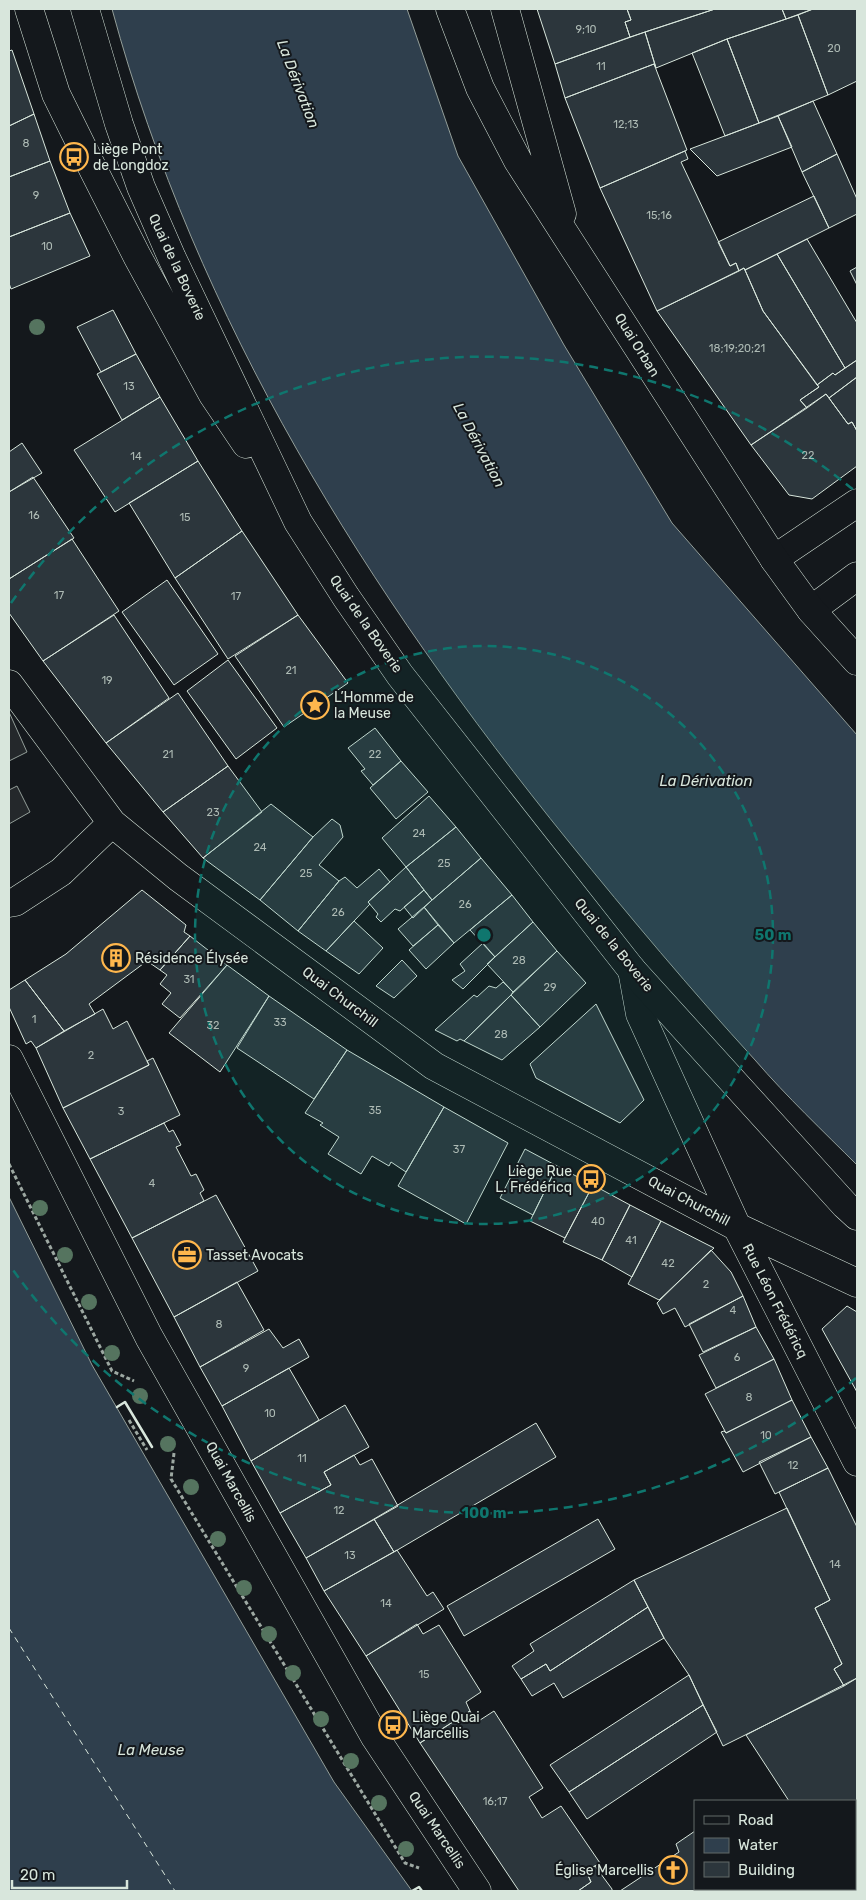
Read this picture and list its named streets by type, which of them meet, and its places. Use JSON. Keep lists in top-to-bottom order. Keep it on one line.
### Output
{"streets":{"main road":["Quai de la Boverie","Quai Orban","Quai Churchill","Rue Léon Frédéricq","Quai Marcellis"]},"crossings":[["Quai de la Boverie","Rue Léon Frédéricq"],["Quai Churchill","Rue Léon Frédéricq"]],"water":["La Dérivation","La Meuse"],"places":{"bus stop":["Liège Pont de Longdoz","Liège Rue L. Frédéricq","Liège Quai Marcellis"],"place":["L’Homme de la Meuse"],"building":["Résidence Élysée"],"office":["Tasset Avocats"],"church":["Église Marcellis"]},"house_numbers":["9;10","20","11","12;13","8","9","15;16","10","18;19;20;21","13","22","14","16","15","17","17","21","19","21","22","23","24","24","25","25","26","26","28","31","29","1","33","32","28","2","35","3","37","4","40","41","42","2","4","8","6","9","8","10","10","11","12","12","13","14","14","15","16;17"],"legend":["Road","Water","Building"],"scale_bar":"20 m","rings":["50 m","100 m"]}
